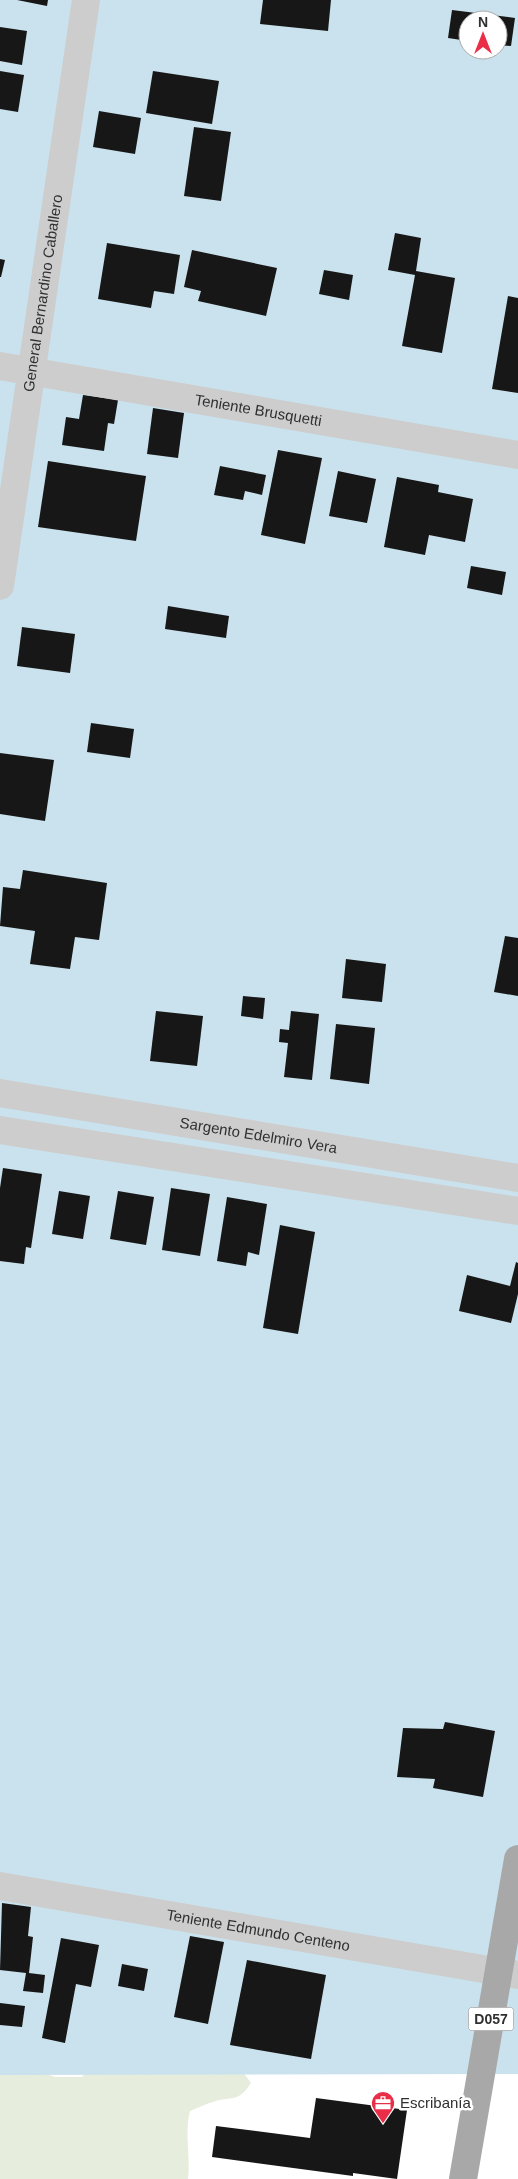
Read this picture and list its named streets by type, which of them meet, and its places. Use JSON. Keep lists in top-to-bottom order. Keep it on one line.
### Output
{"streets":{"main road":["D057"],"street":["General Bernardino Caballero","Teniente Brusquetti","Sargento Edelmiro Vera","Teniente Edmundo Centeno"]},"crossings":[["General Bernardino Caballero","Teniente Brusquetti"],["Teniente Edmundo Centeno","D057"]],"places":{"office":["Escribanía"]},"north":"top"}
